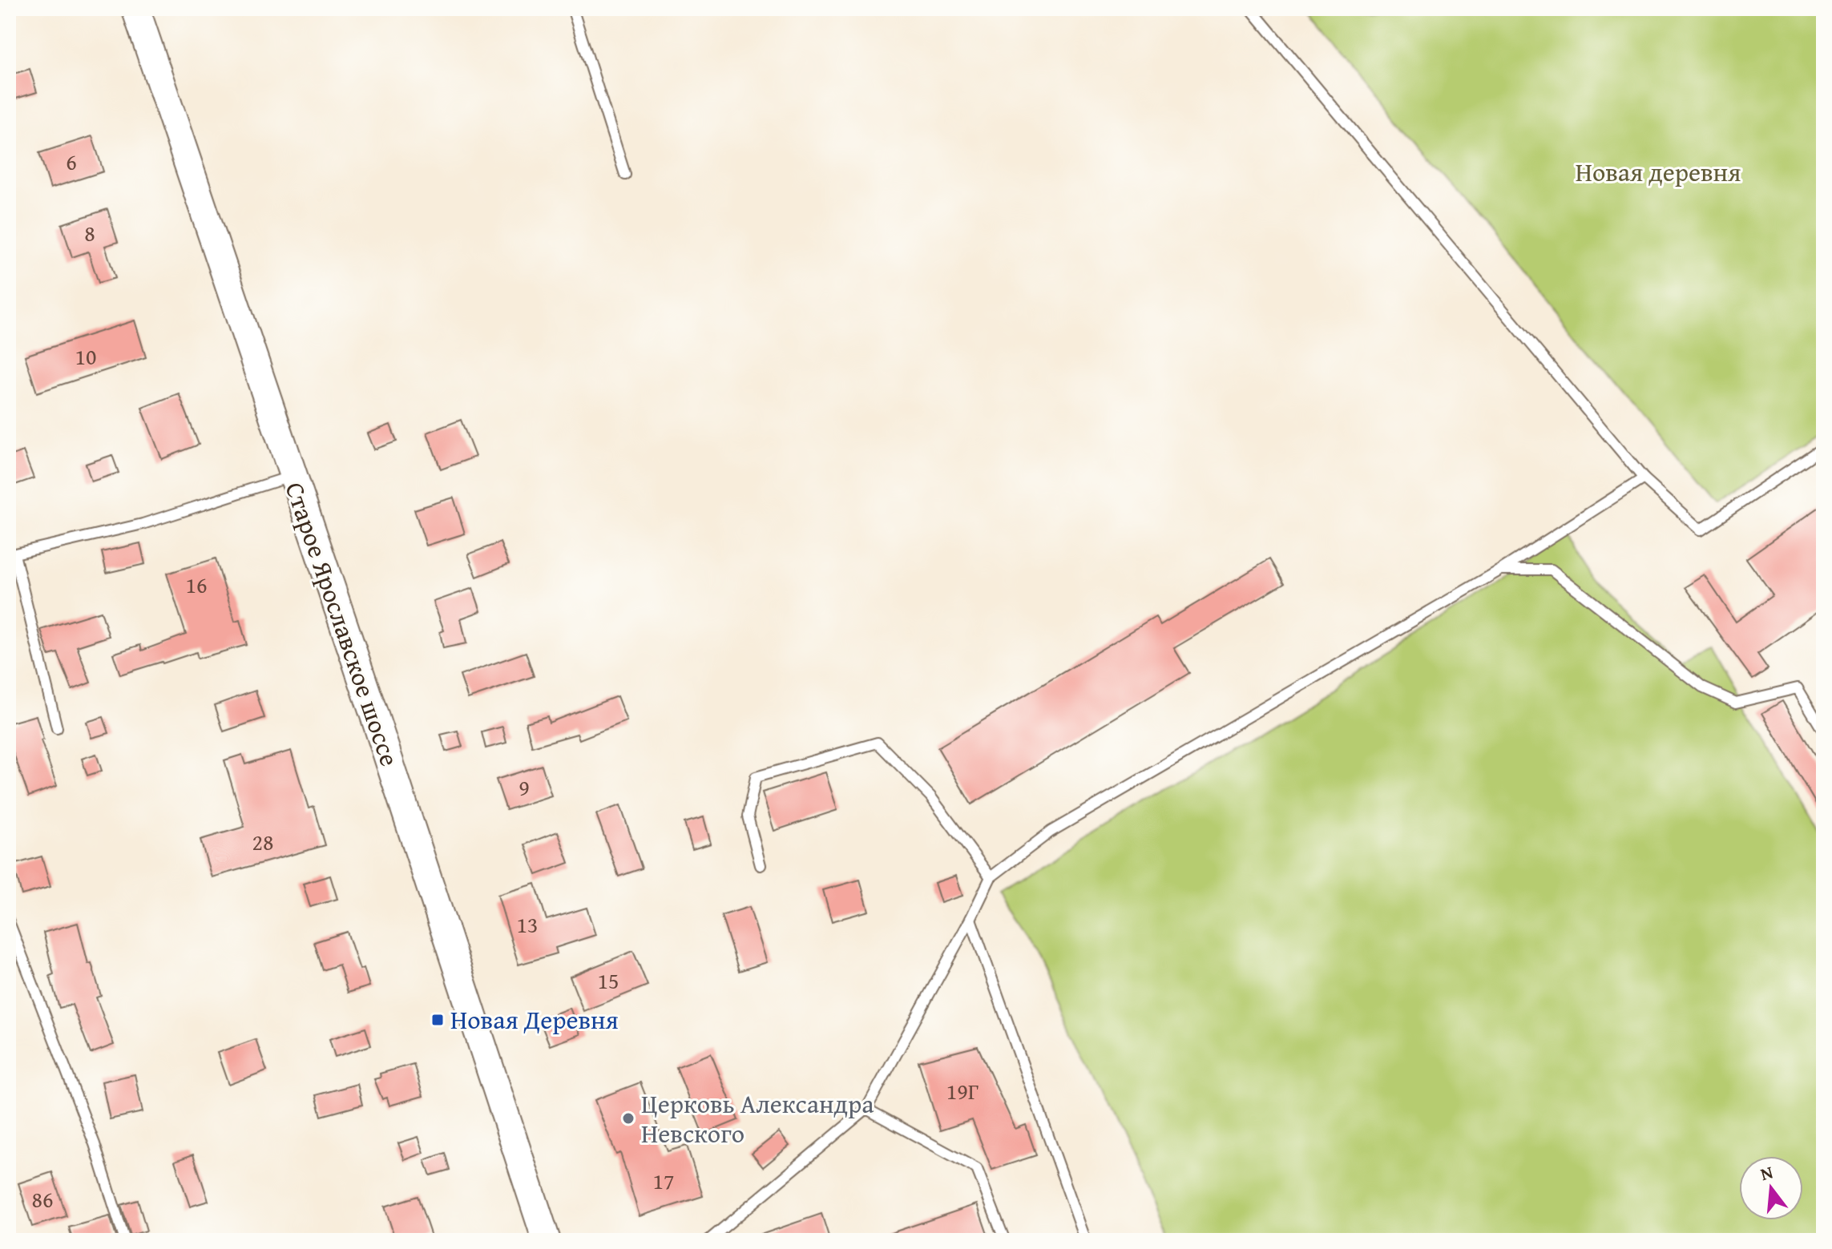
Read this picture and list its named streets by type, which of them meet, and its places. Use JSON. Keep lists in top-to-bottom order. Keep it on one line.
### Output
{"streets":{"main road":["Старое Ярославское шоссе"]},"parks":["Новая деревня"],"places":{"transit":["Новая Деревня"],"other":["Церковь Александра Невского"]},"house_numbers":["6","8","10","16","9","28","13","15","19Г","17","86"],"north":"top"}
